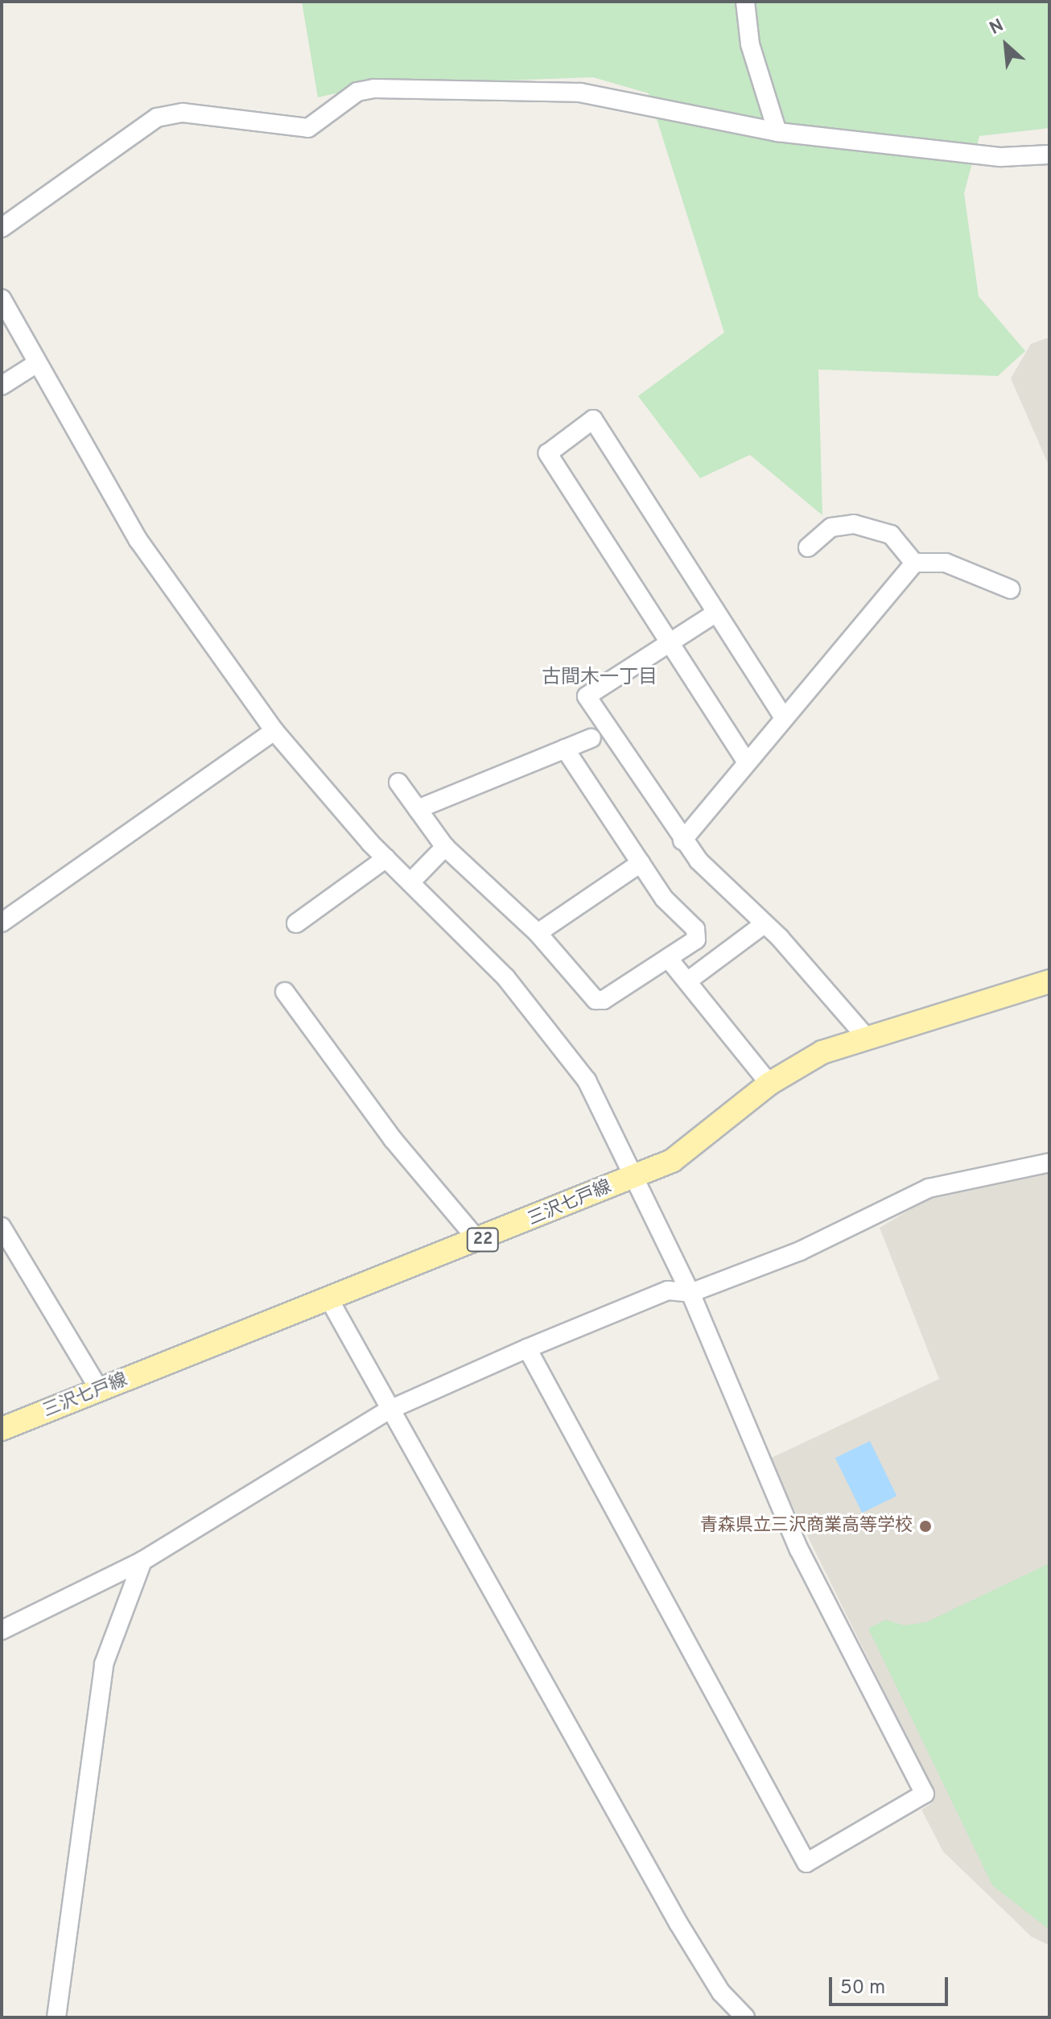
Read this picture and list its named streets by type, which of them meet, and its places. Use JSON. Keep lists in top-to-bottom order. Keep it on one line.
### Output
{"streets":{"main road":["三沢七戸線","22"]},"districts":["古間木一丁目"],"places":["青森県立三沢商業高等学校"],"scale_bar":"50 m","north":"top left"}
